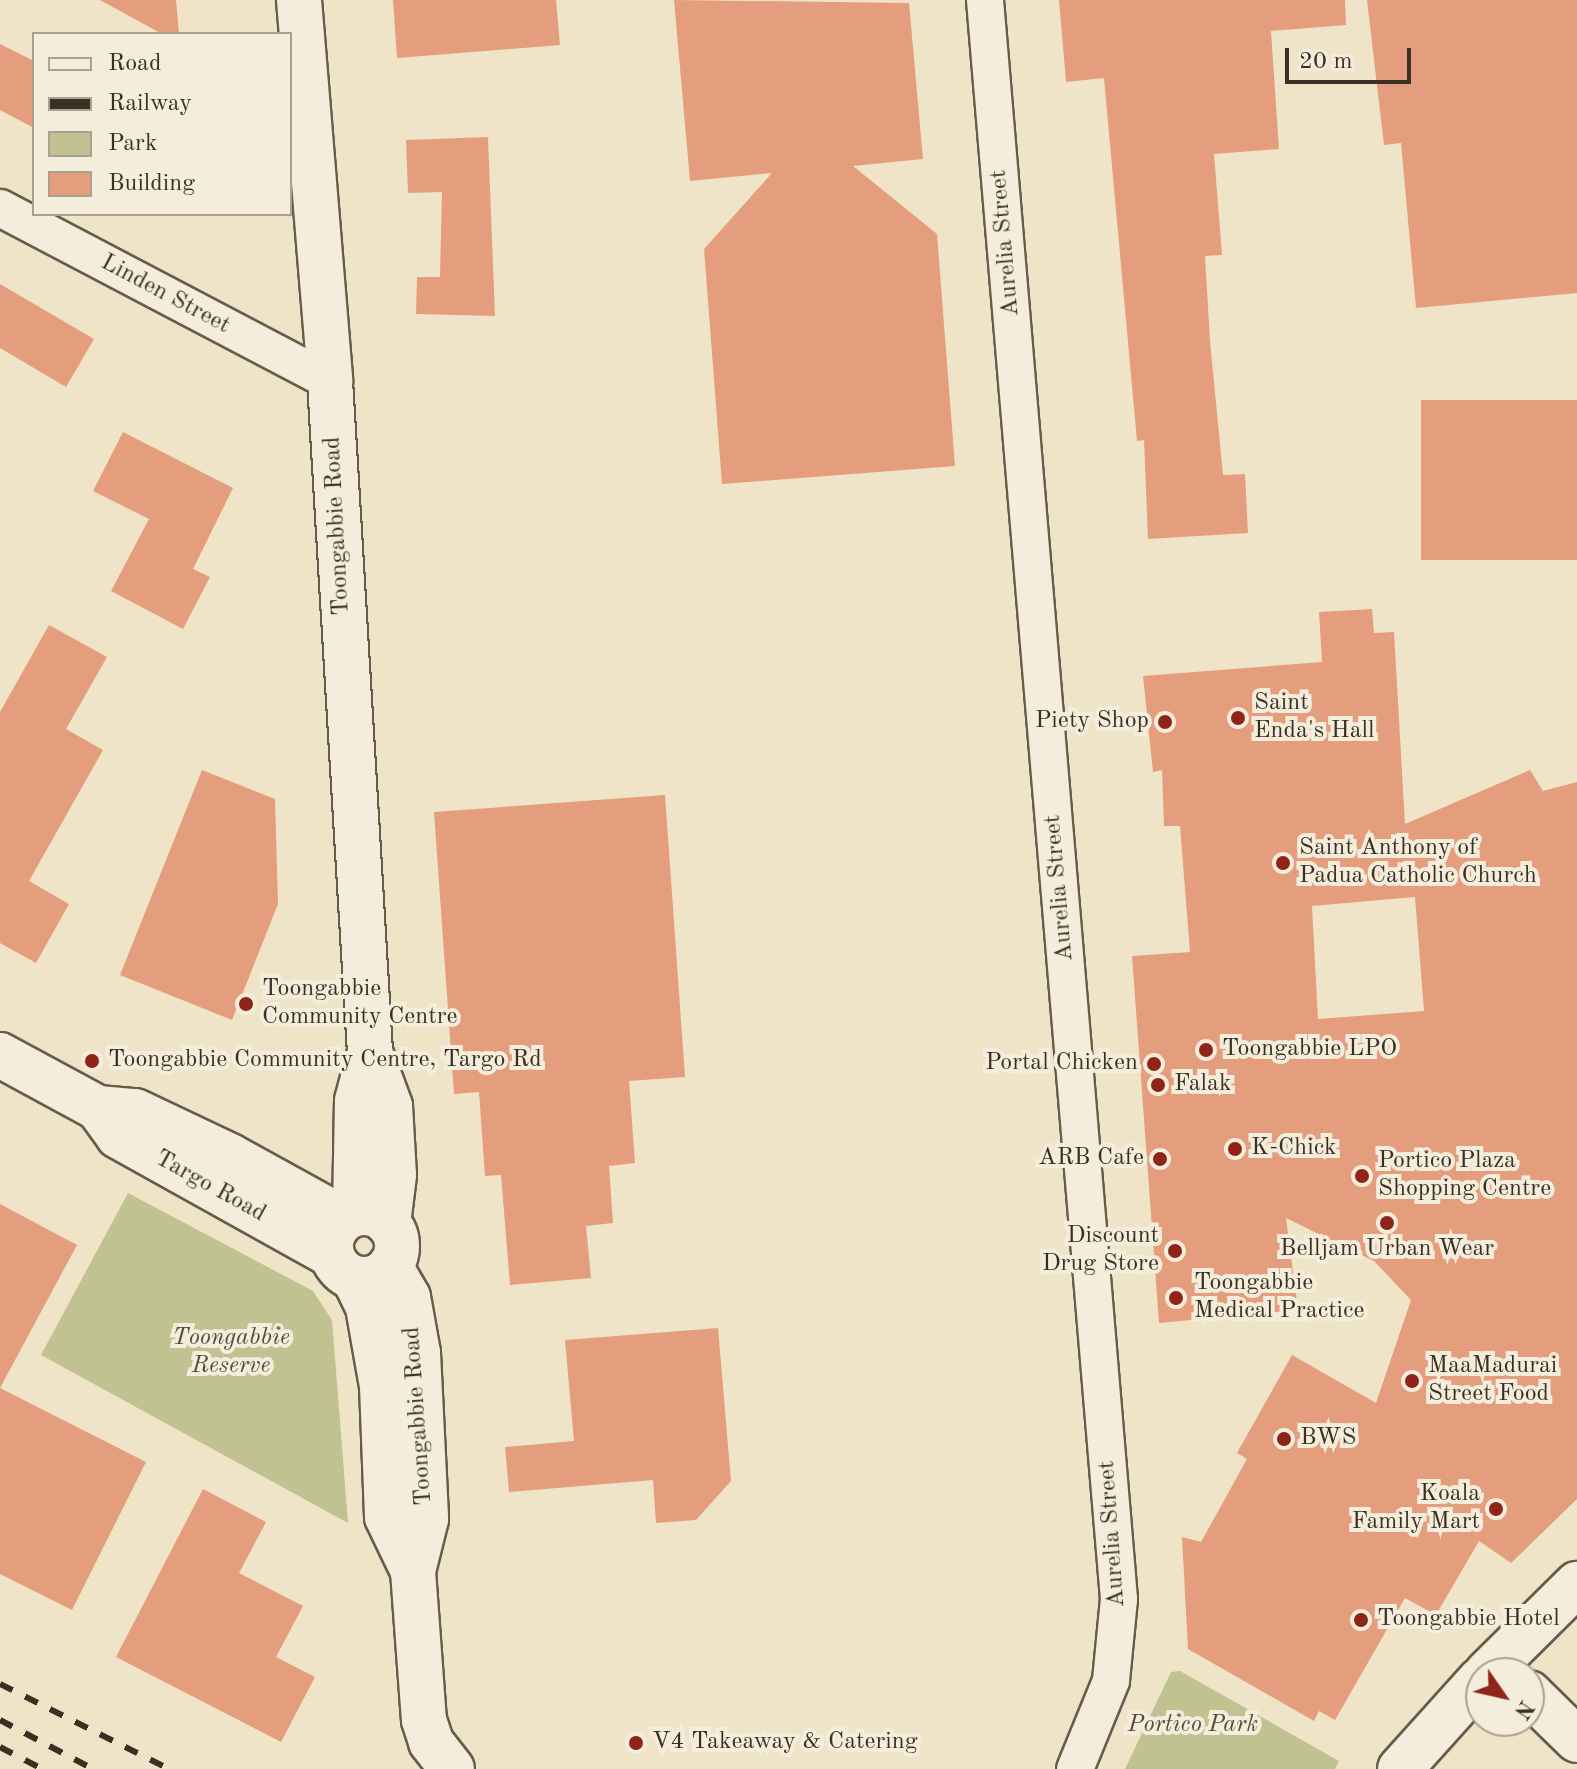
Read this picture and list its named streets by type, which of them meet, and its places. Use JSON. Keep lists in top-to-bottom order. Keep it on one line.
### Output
{"streets":{"main road":["Toongabbie Road","Targo Road"],"street":["Aurelia Street","Linden Street"]},"crossings":[["Linden Street","Toongabbie Road"],["Toongabbie Road","Targo Road"]],"parks":["Toongabbie Reserve","Portico Park"],"places":["Saint Enda's Hall","Piety Shop","Saint Anthony of Padua Catholic Church","Toongabbie Community Centre","Toongabbie LPO","Toongabbie Community Centre, Targo Rd","Portal Chicken","Falak","K-Chick","ARB Cafe","Portico Plaza Shopping Centre","Belljam Urban Wear","Discount Drug Store","Toongabbie Medical Practice","MaaMadurai Street Food","BWS","Koala Family Mart","Toongabbie Hotel","V4 Takeaway & Catering"],"legend":["Road","Railway","Park","Building"],"scale_bar":"20 m","north":"bottom right"}
